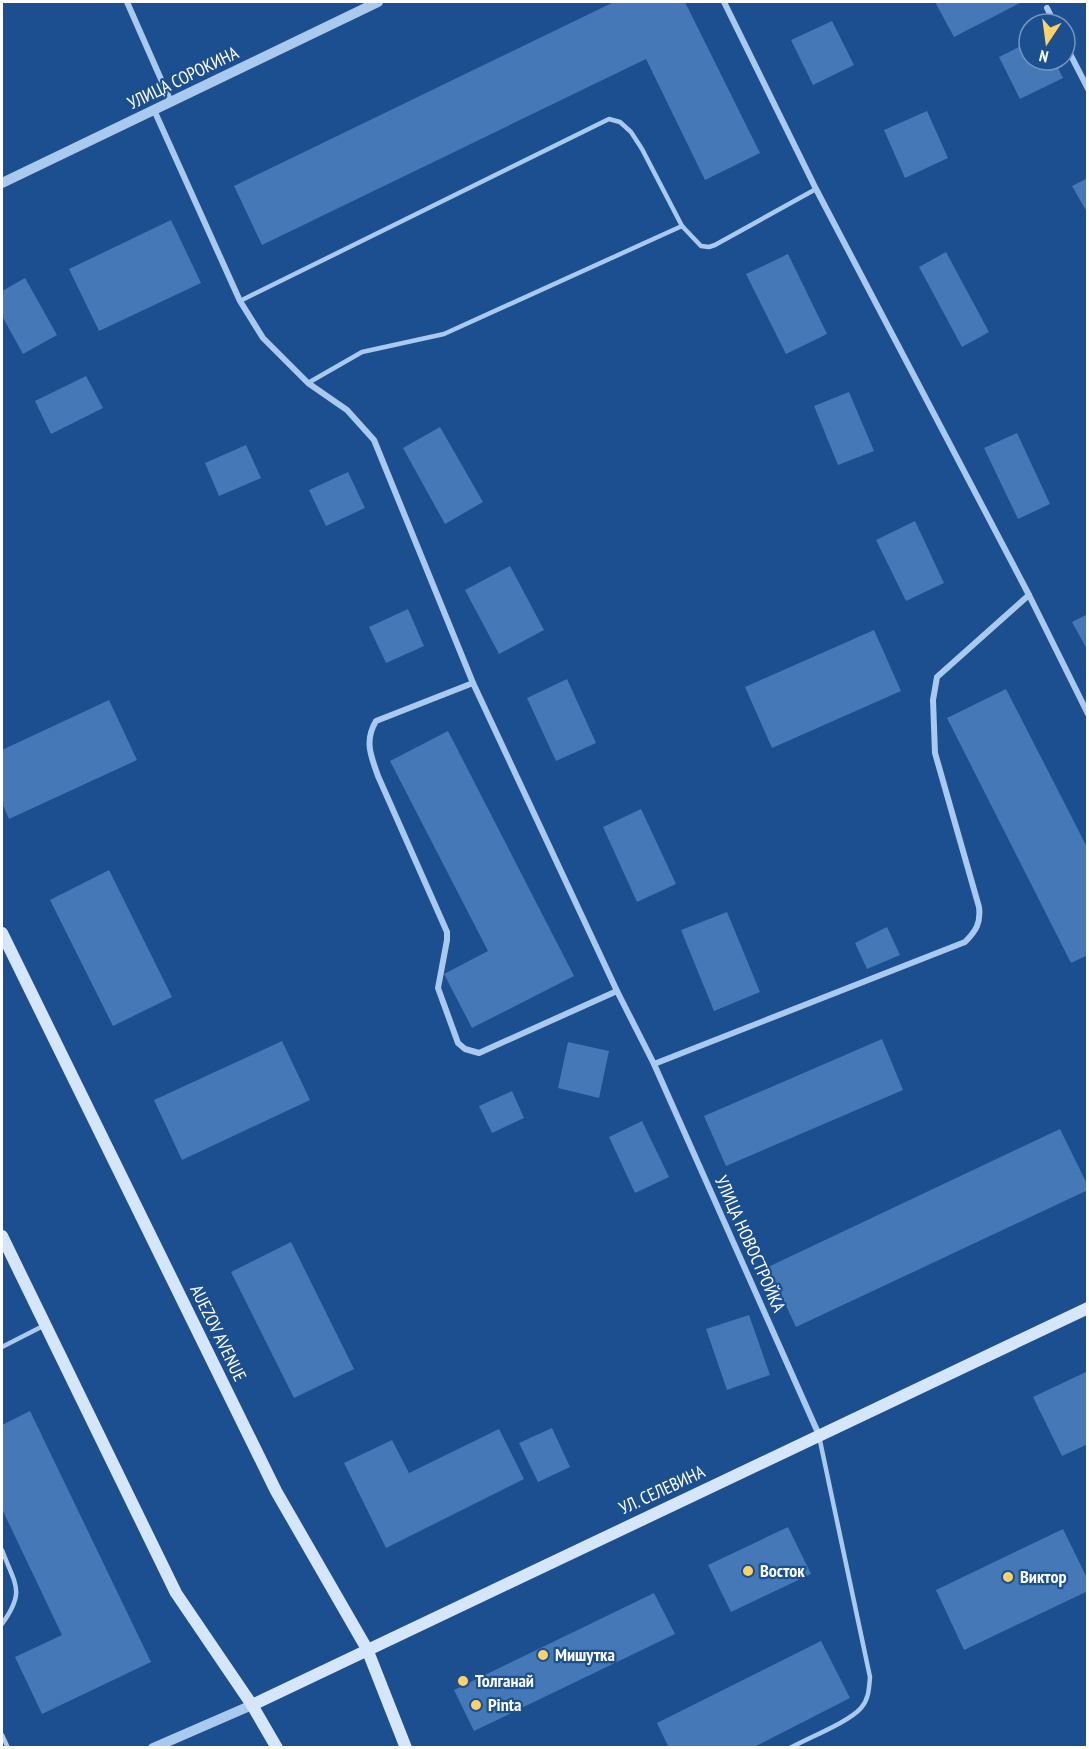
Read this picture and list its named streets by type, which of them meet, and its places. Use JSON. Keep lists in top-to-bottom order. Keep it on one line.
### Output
{"streets":{"main road":["AUEZOV AVENUE","УЛ. СЕЛЕВИНА"],"street":["УЛИЦА СОРОКИНА","УЛИЦА НОВОСТРОЙКА"]},"crossings":[["УЛИЦА СОРОКИНА","УЛИЦА НОВОСТРОЙКА"],["УЛИЦА НОВОСТРОЙКА","УЛ. СЕЛЕВИНА"],["AUEZOV AVENUE","УЛ. СЕЛЕВИНА"]],"places":["Восток","Виктор","Мишутка","Толганай","Pinta"],"north":"bottom"}
